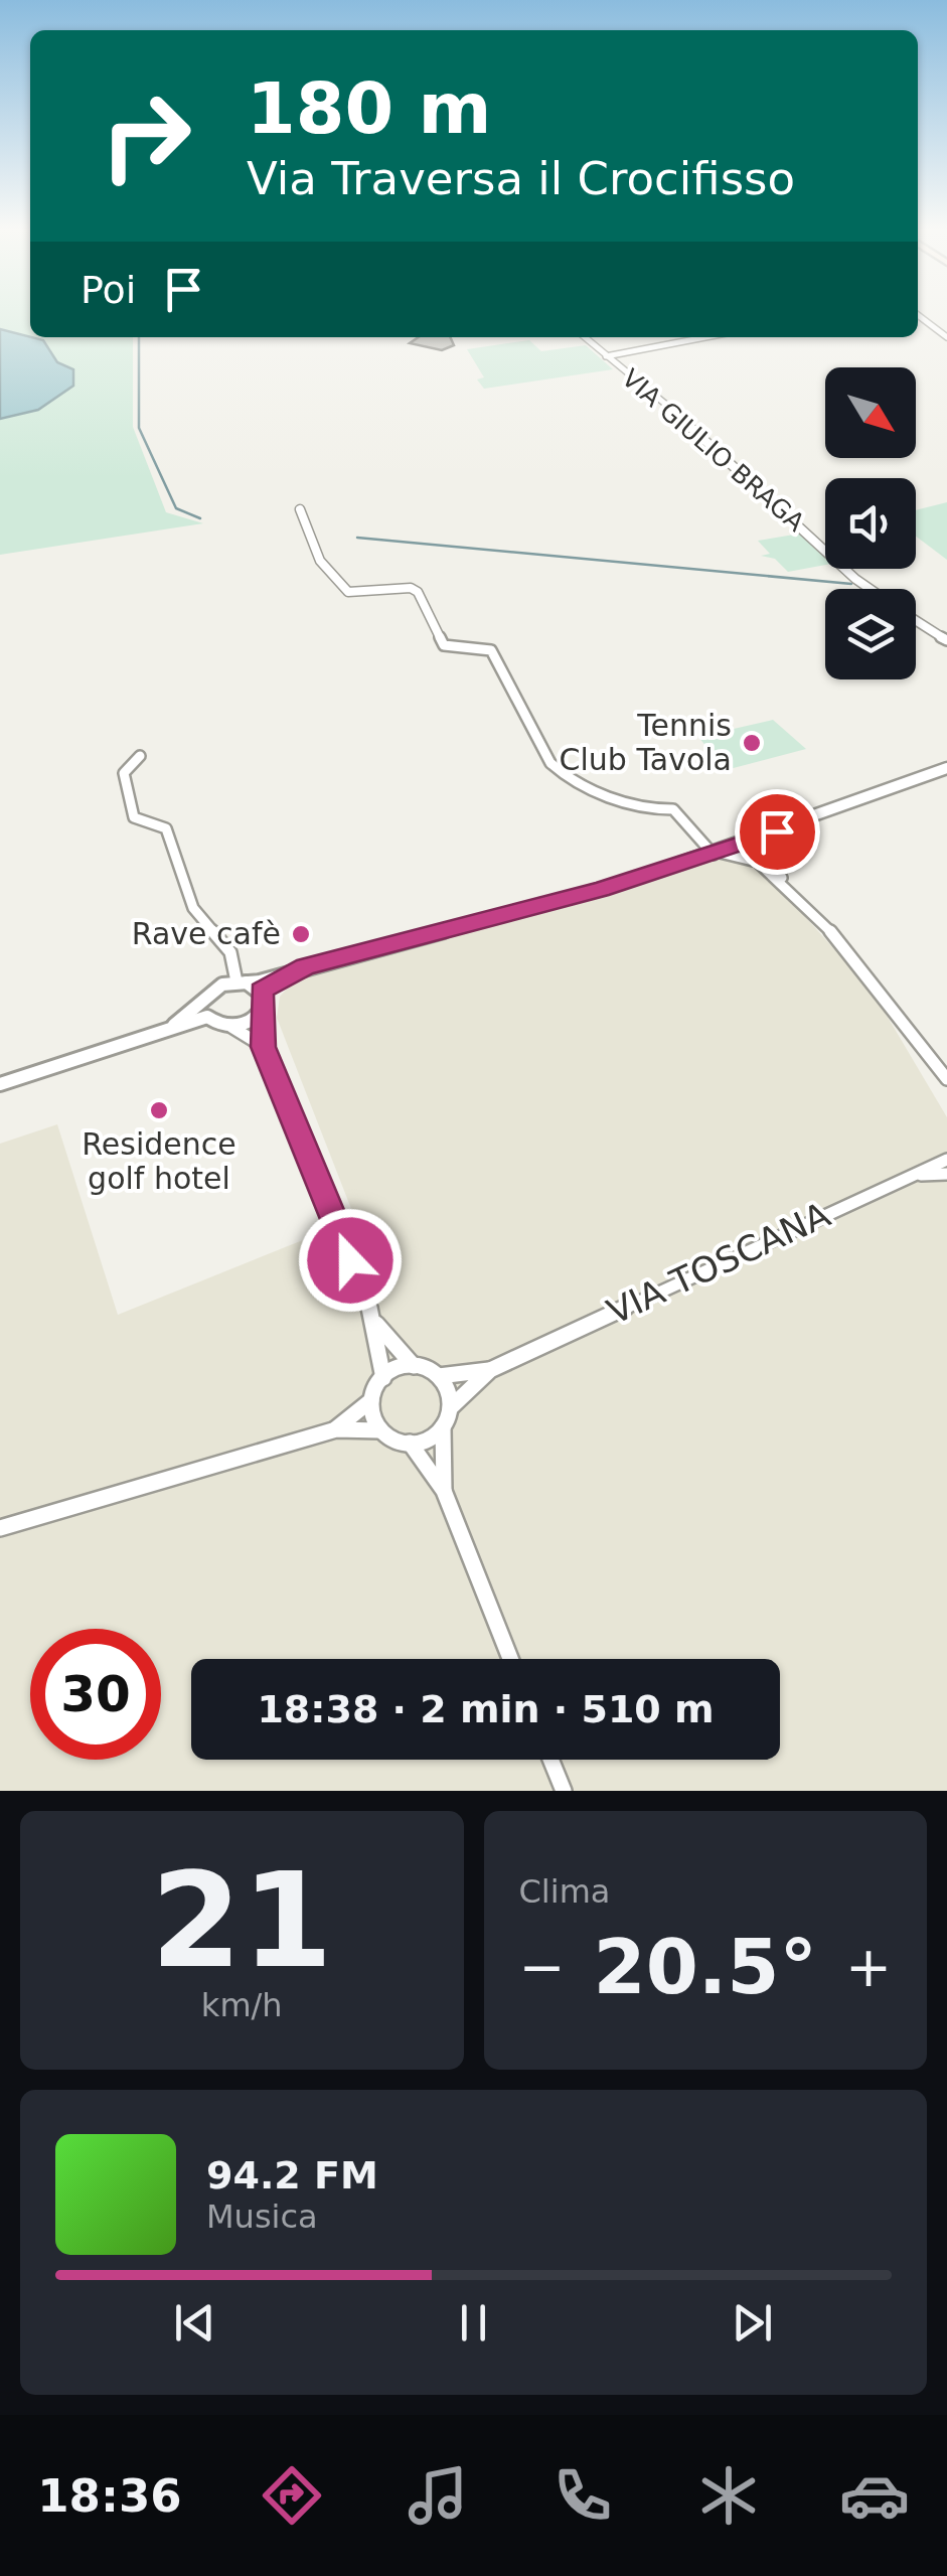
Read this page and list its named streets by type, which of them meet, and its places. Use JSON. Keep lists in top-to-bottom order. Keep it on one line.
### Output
{"streets":{"street":["VIA GIULIO BRAGA","VIA TOSCANA"]},"places":["Tennis Club Tavola","Rave cafè","Residence golf hotel"],"north":"bottom right","page":{"turn":["180 m","Via Traversa il Crocifisso"],"then":"Poi","limit":"30","trip":"18:38 · 2 min · 510 m","tile":[["21","km/h"],"Clima"],"heat":["−","20.5°","+"],"song":["94.2 FM","Musica"],"tabs":"18:36"}}
